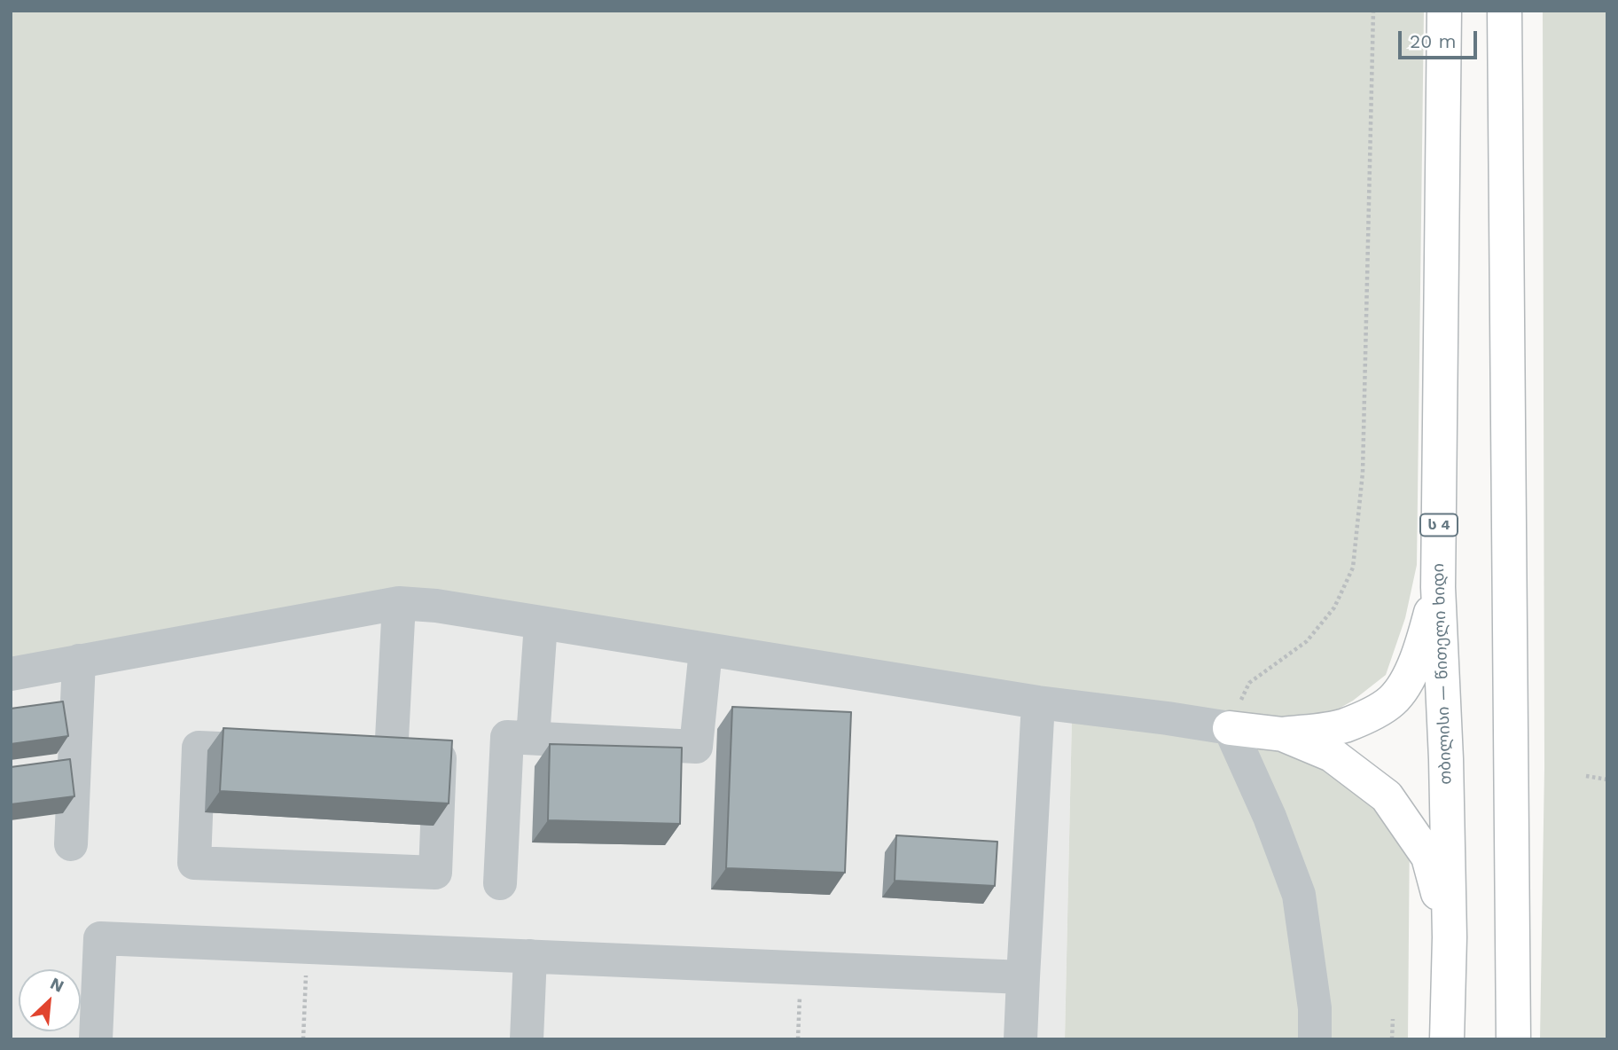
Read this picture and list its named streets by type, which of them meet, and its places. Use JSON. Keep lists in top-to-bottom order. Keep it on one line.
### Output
{"streets":{"highway":["ს 4","თბილისი — წითელი ხიდი"]},"scale_bar":"20 m","north":"top right"}
